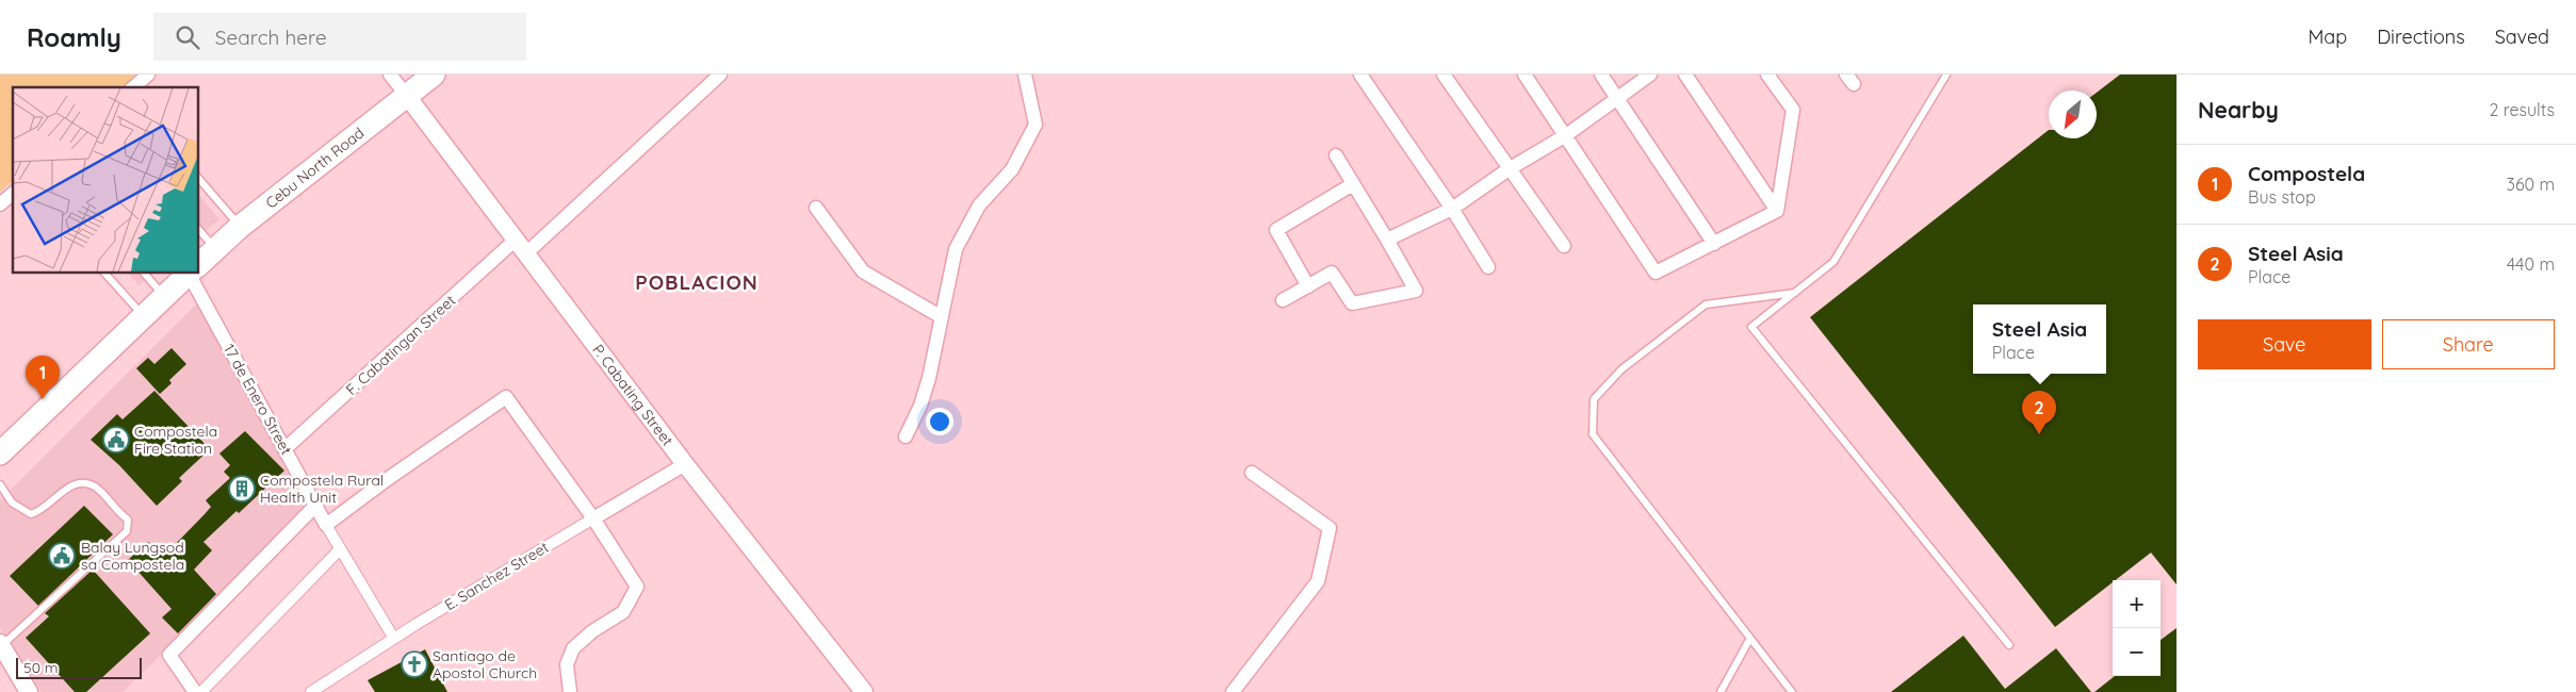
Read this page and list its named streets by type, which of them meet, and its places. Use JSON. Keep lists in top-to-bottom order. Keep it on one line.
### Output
{"streets":{"highway":["Cebu North Road"],"street":["F. Cabatingan Street","P. Cabating Street","17 de Enero Street","E. Sanchez Street"]},"crossings":[["Cebu North Road","P. Cabating Street"],["F. Cabatingan Street","P. Cabating Street"],["F. Cabatingan Street","17 de Enero Street"],["P. Cabating Street","E. Sanchez Street"]],"districts":["POBLACION"],"places":{"public building":["Compostela Fire Station","Balay Lungsod sa Compostela"],"building":["Compostela Rural Health Unit"],"church":["Santiago de Apostol Church"]},"scale_bar":"50 m","north":"bottom left","page":{"header":"Roamly","search":"Search here","nav":["Map","Directions","Saved"],"heading":["Nearby","2 results"],"list":[{"mark":"1","name":"Compostela","note":"Bus stop","value":"360 m"},{"mark":"2","name":"Steel Asia","note":"Place","value":"440 m"}],"buttons":["Save","Share"],"popup":["Steel Asia","Place"],"pins":["1","2"],"map_buttons":["+","−"],"scale":"50 m"}}
